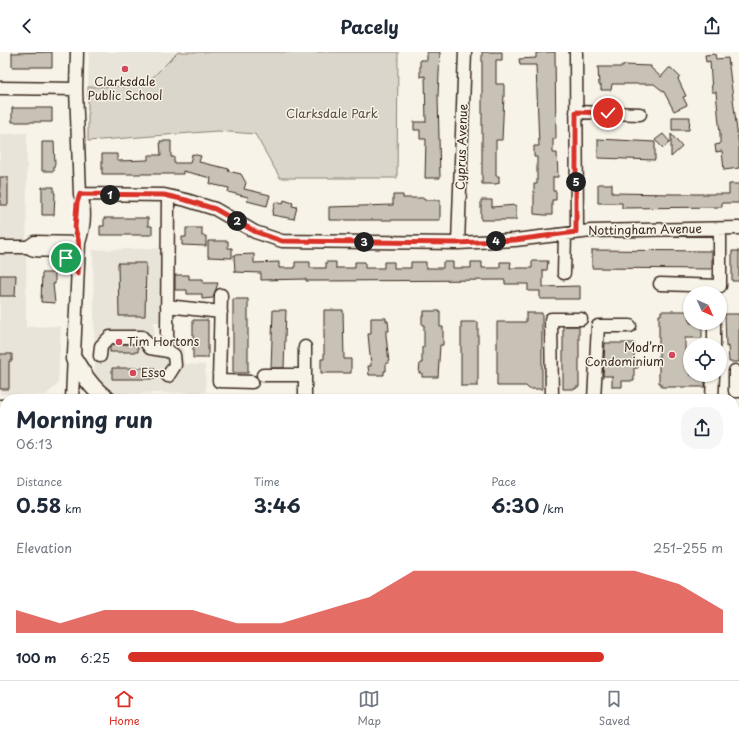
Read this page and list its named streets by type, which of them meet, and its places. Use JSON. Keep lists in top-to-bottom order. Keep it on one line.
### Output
{"streets":{"street":["Cyprus Avenue","Nottingham Avenue"]},"crossings":[["Cyprus Avenue","Nottingham Avenue"]],"parks":["Clarksdale Park"],"places":["Clarksdale Public School","Tim Hortons","Mod’rn Condominium","Esso"],"north":"bottom right","page":{"header":"Pacely","pins":["5","1","2","4","3"],"heading":["Morning run","06:13"],"stats":[["Distance","0.58 km"],["Time","3:46"],["Pace","6:30 /km"]],"chart":["Elevation","251–255 m"],"list":[{"name":"100 m","note":"6:25"}],"tabs":["Home","Map","Saved"]}}
